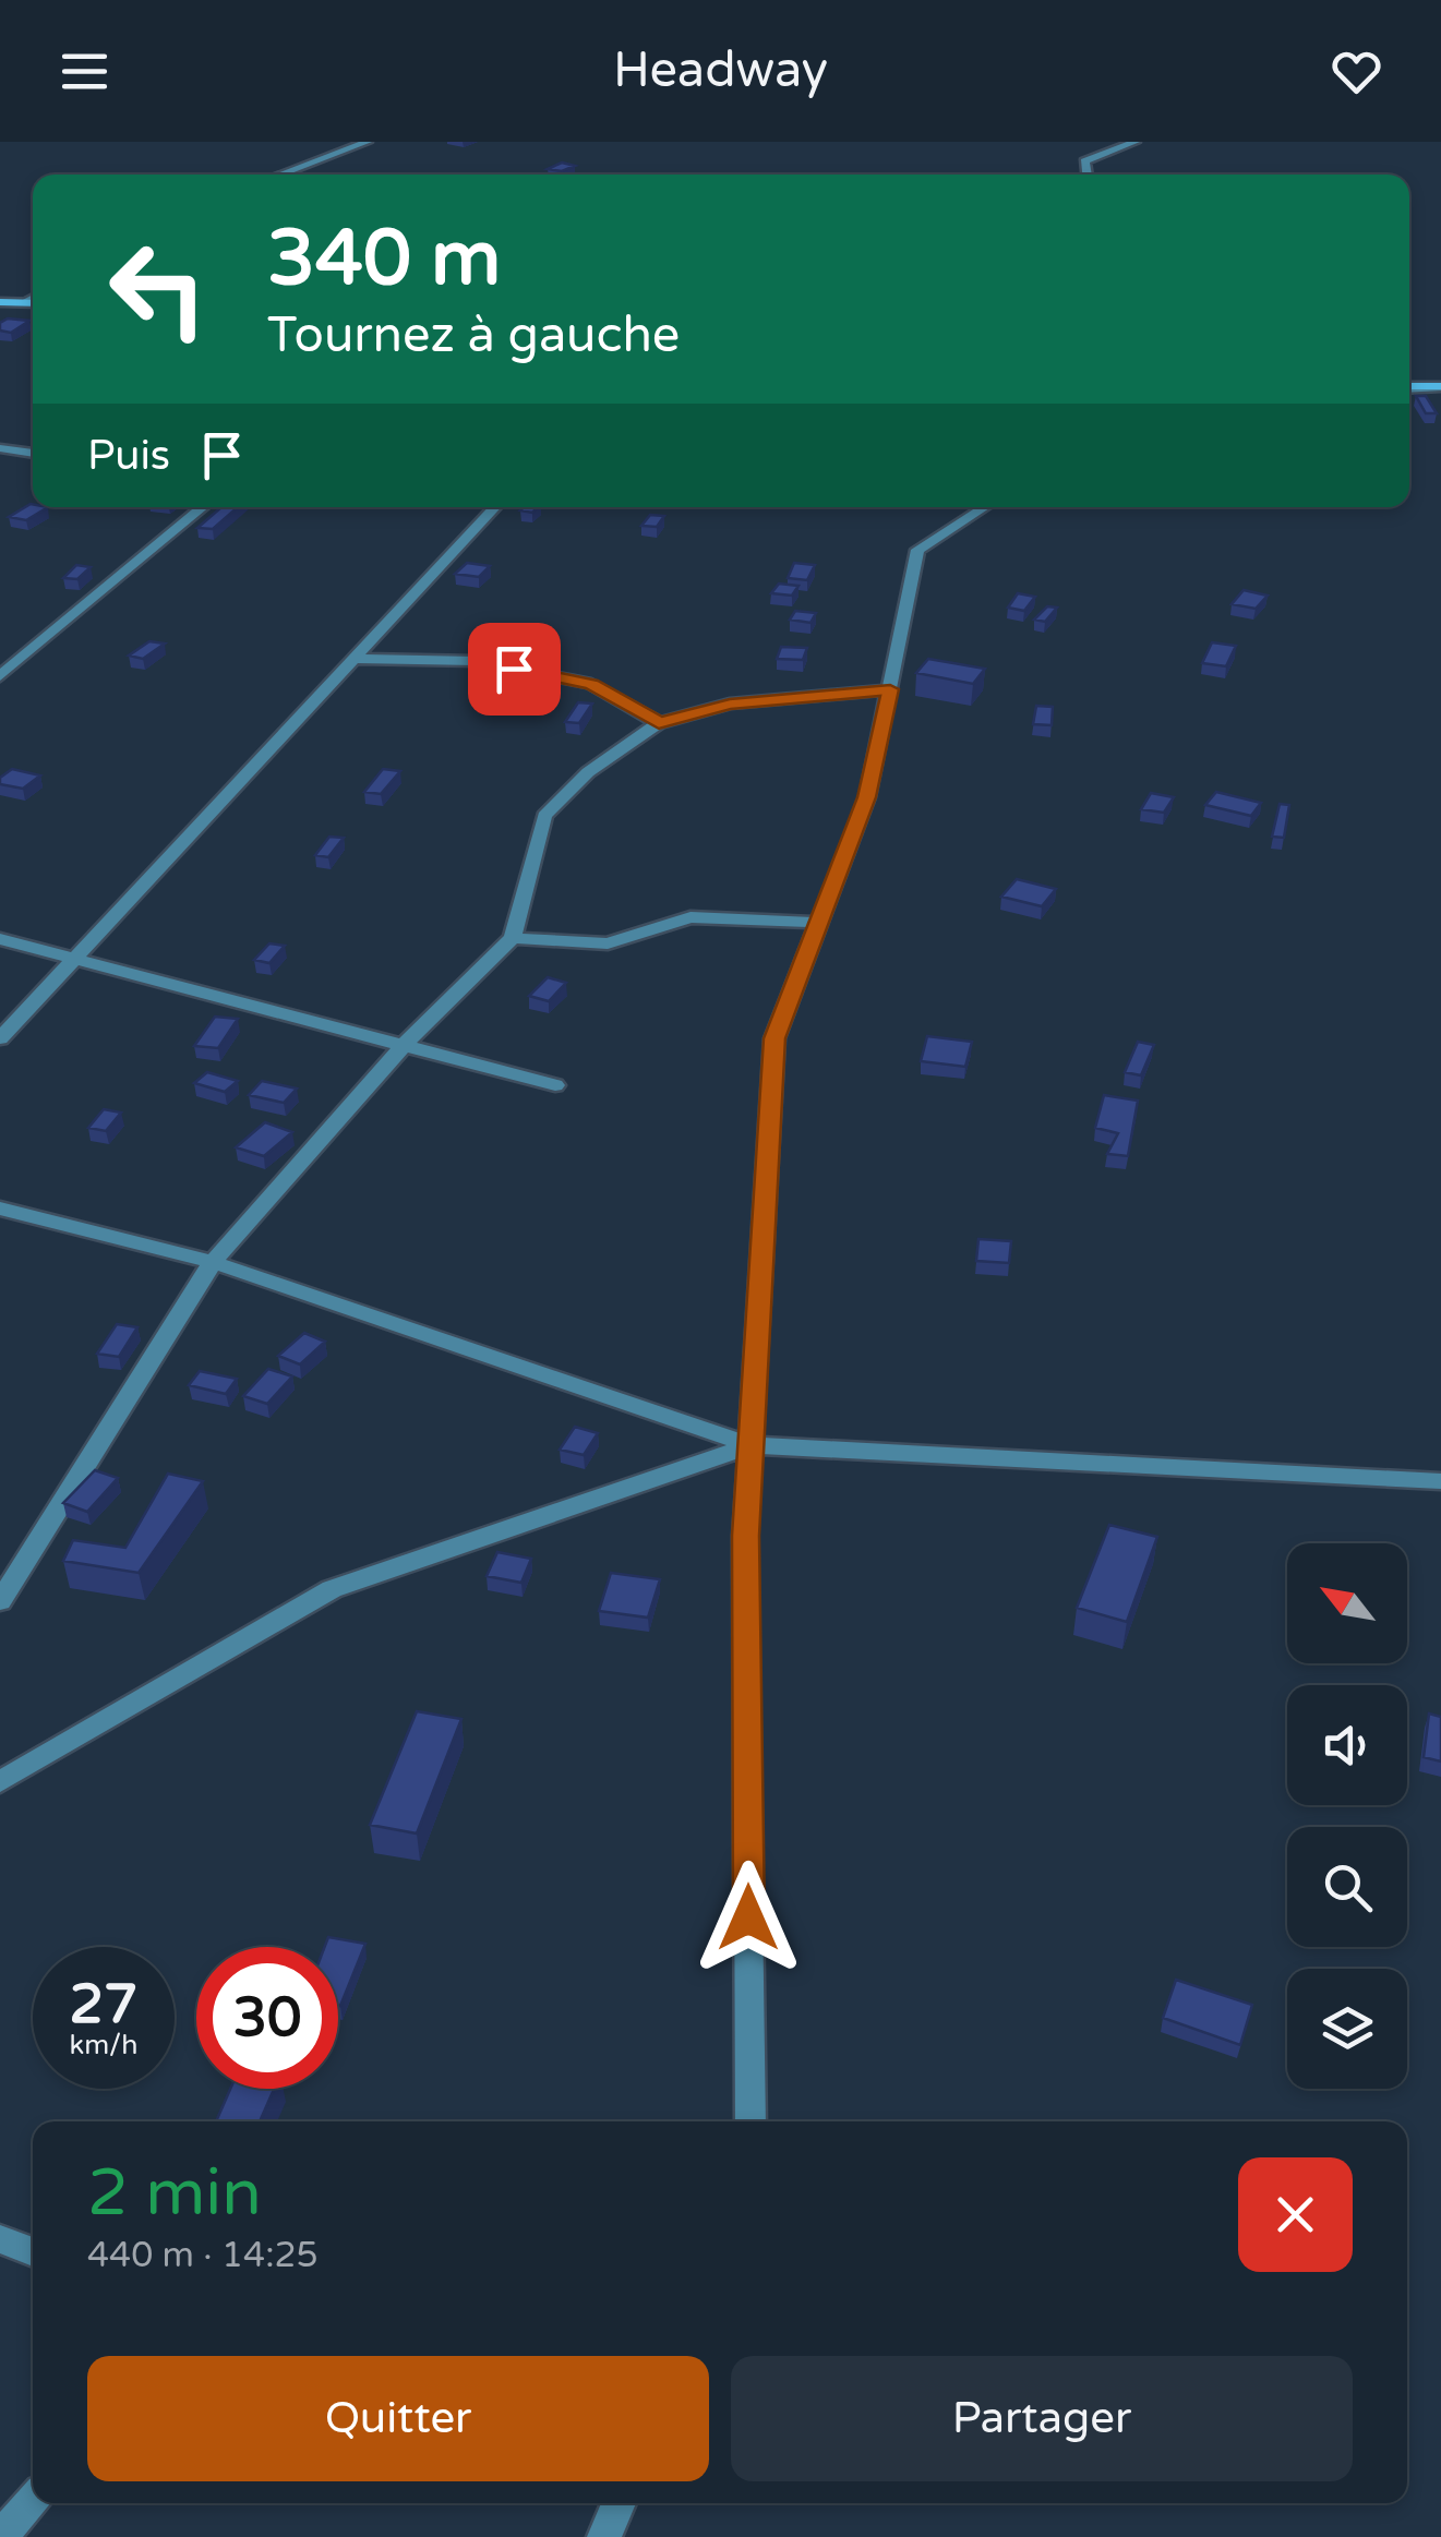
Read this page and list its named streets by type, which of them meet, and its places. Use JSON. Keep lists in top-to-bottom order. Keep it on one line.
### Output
{"north":"top left","page":{"header":"Headway","turn":["340 m","Tournez à gauche"],"then":"Puis","speed":"27 km/h","limit":"30","heading":["2 min","440 m · 14:25"],"buttons":["Quitter","Partager"]}}
